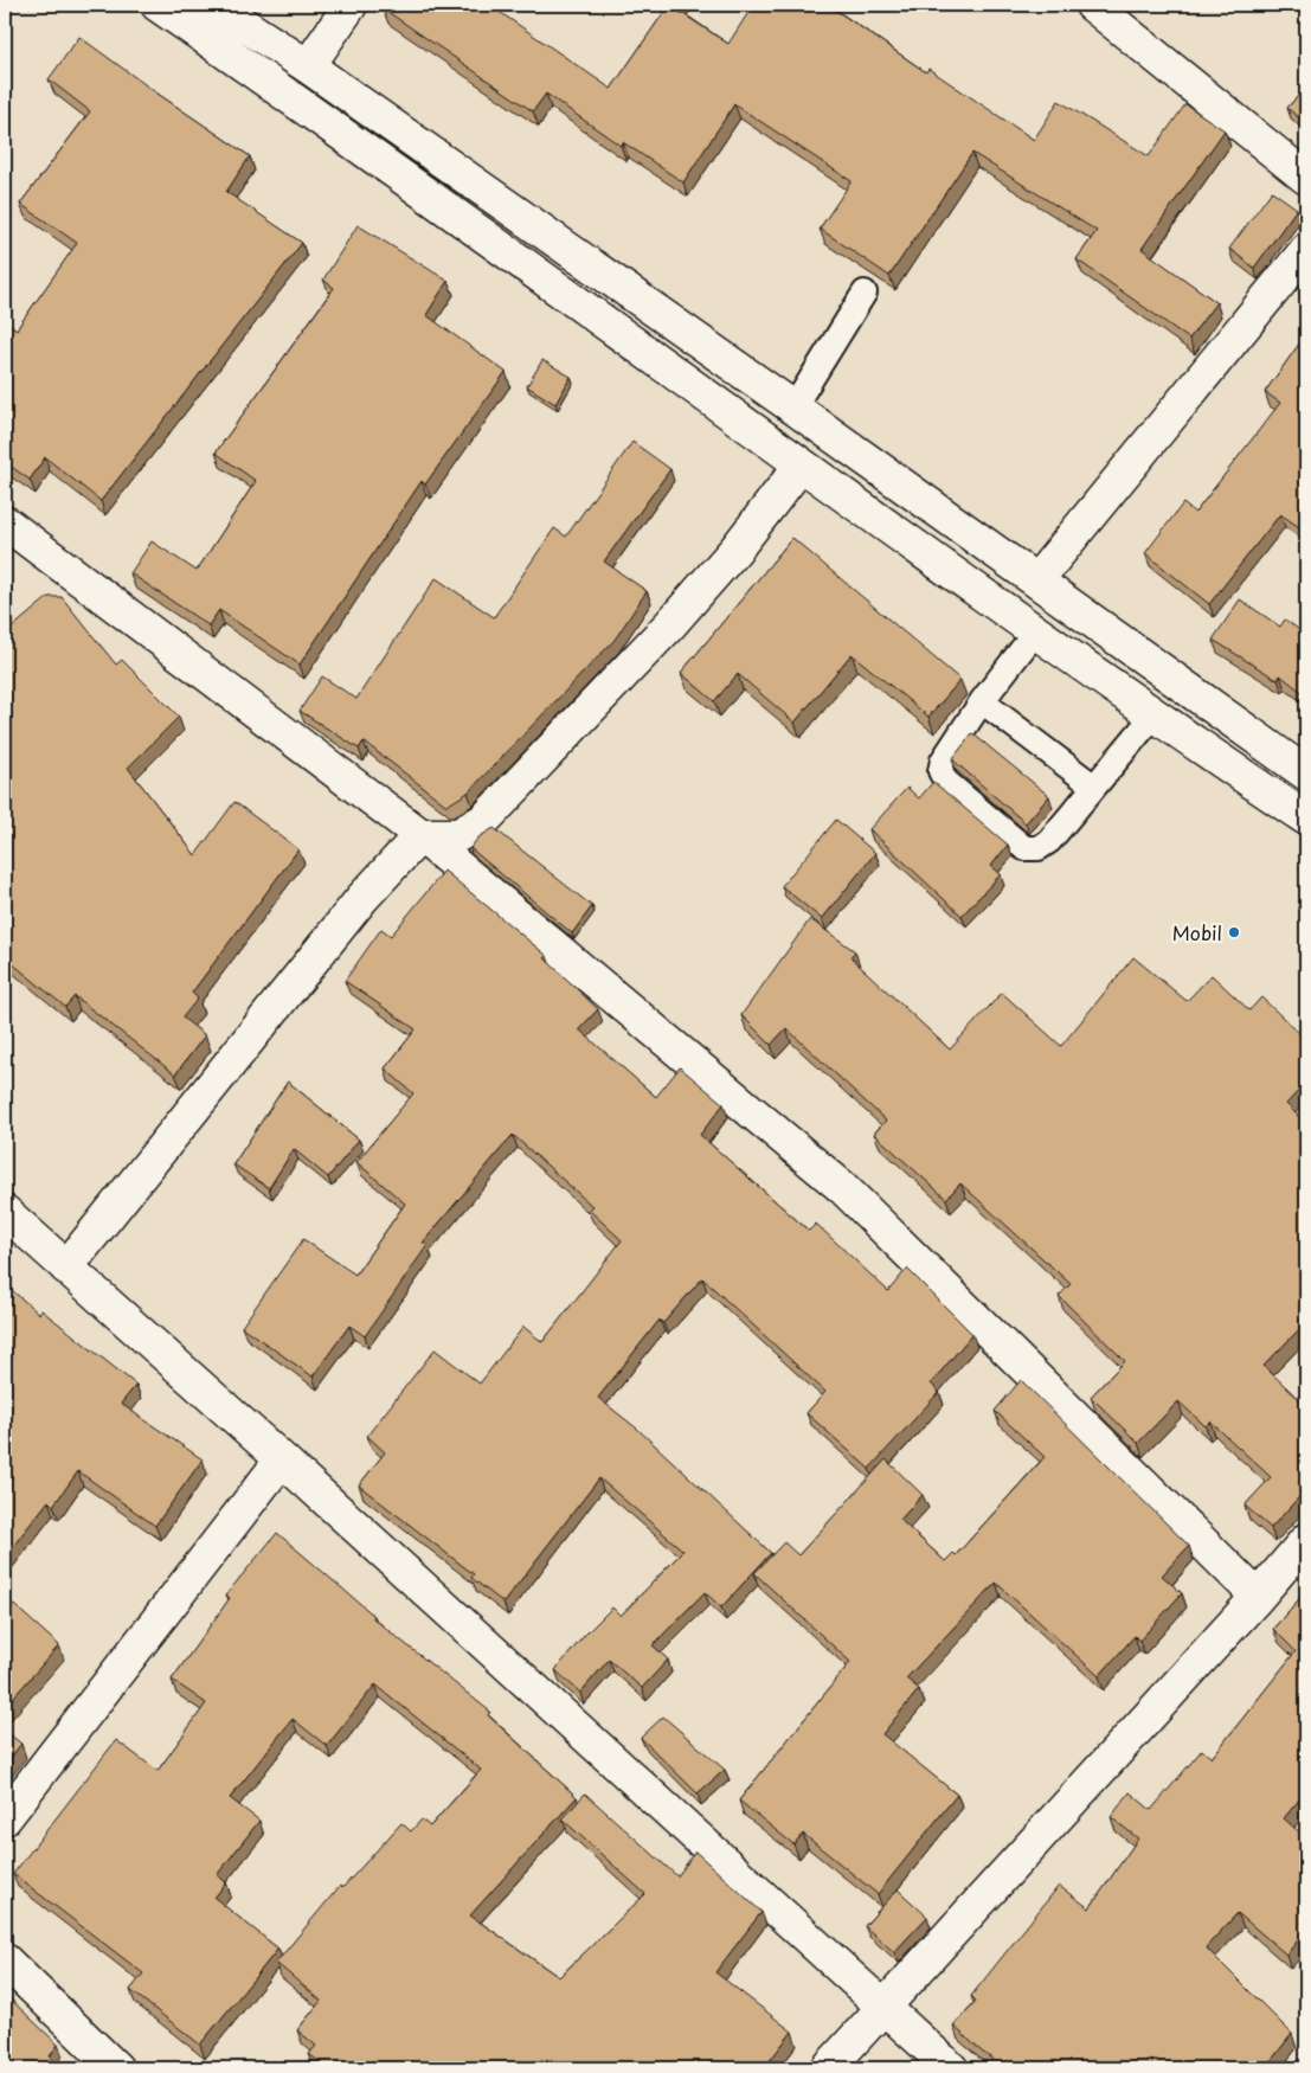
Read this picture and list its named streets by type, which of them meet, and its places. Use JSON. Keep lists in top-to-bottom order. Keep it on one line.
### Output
{"places":["Mobil"]}
